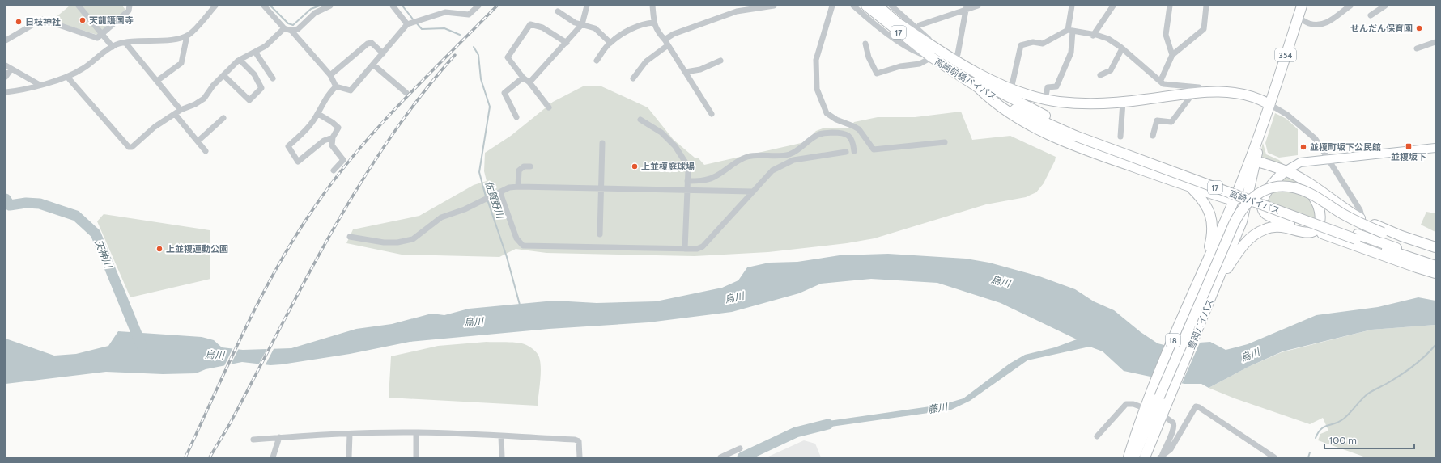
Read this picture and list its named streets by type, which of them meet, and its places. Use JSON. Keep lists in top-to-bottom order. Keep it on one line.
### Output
{"streets":{"highway":["17","354","高崎前橋バイパス","高崎バイパス","豊岡バイパス","18"]},"crossings":[["17","354"],["17","高崎前橋バイパス"],["17","豊岡バイパス"],["354","豊岡バイパス"],["高崎前橋バイパス","高崎バイパス"],["豊岡バイパス","18"]],"water":["佐賀野川","天神川","烏川","藤川"],"places":{"other":["天龍護国寺","日枝神社","せんだん保育園","並榎町坂下公民館","上並榎庭球場","上並榎運動公園"],"transit":["並榎坂下"]},"scale_bar":"100 m"}
